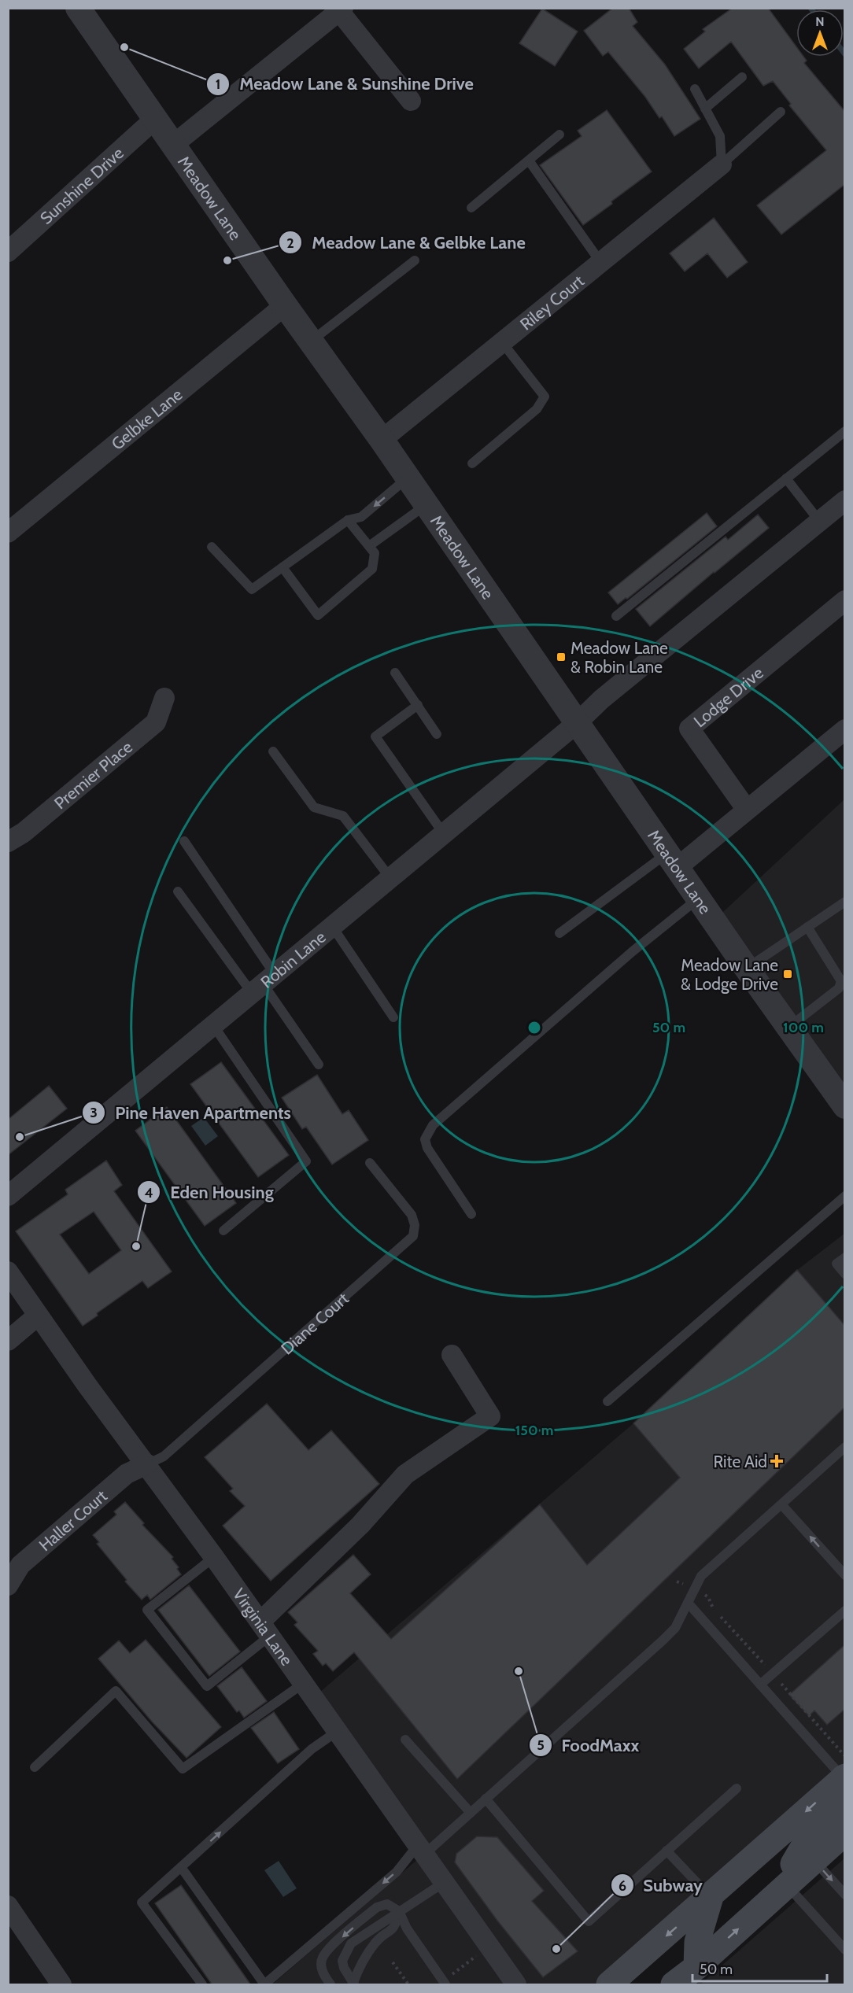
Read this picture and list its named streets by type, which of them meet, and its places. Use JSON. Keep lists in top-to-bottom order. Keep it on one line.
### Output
{"streets":{"street":["Sunshine Drive","Meadow Lane","Riley Court","Gelbke Lane","Lodge Drive","Premier Place","Robin Lane","Haller Court","Virginia Lane"],"lane":["Diane Court"]},"crossings":[["Sunshine Drive","Meadow Lane"],["Meadow Lane","Riley Court"],["Meadow Lane","Gelbke Lane"],["Meadow Lane","Robin Lane"],["Diane Court","Haller Court"],["Diane Court","Virginia Lane"],["Haller Court","Virginia Lane"]],"places":{"other":["Meadow Lane & Sunshine Drive","Meadow Lane & Gelbke Lane","Pine Haven Apartments","Eden Housing","FoodMaxx","Subway"],"transit":["Meadow Lane & Robin Lane","Meadow Lane & Lodge Drive"],"health":["Rite Aid"]},"scale_bar":"50 m","north":"top","rings":["50 m","100 m","150 m"]}
